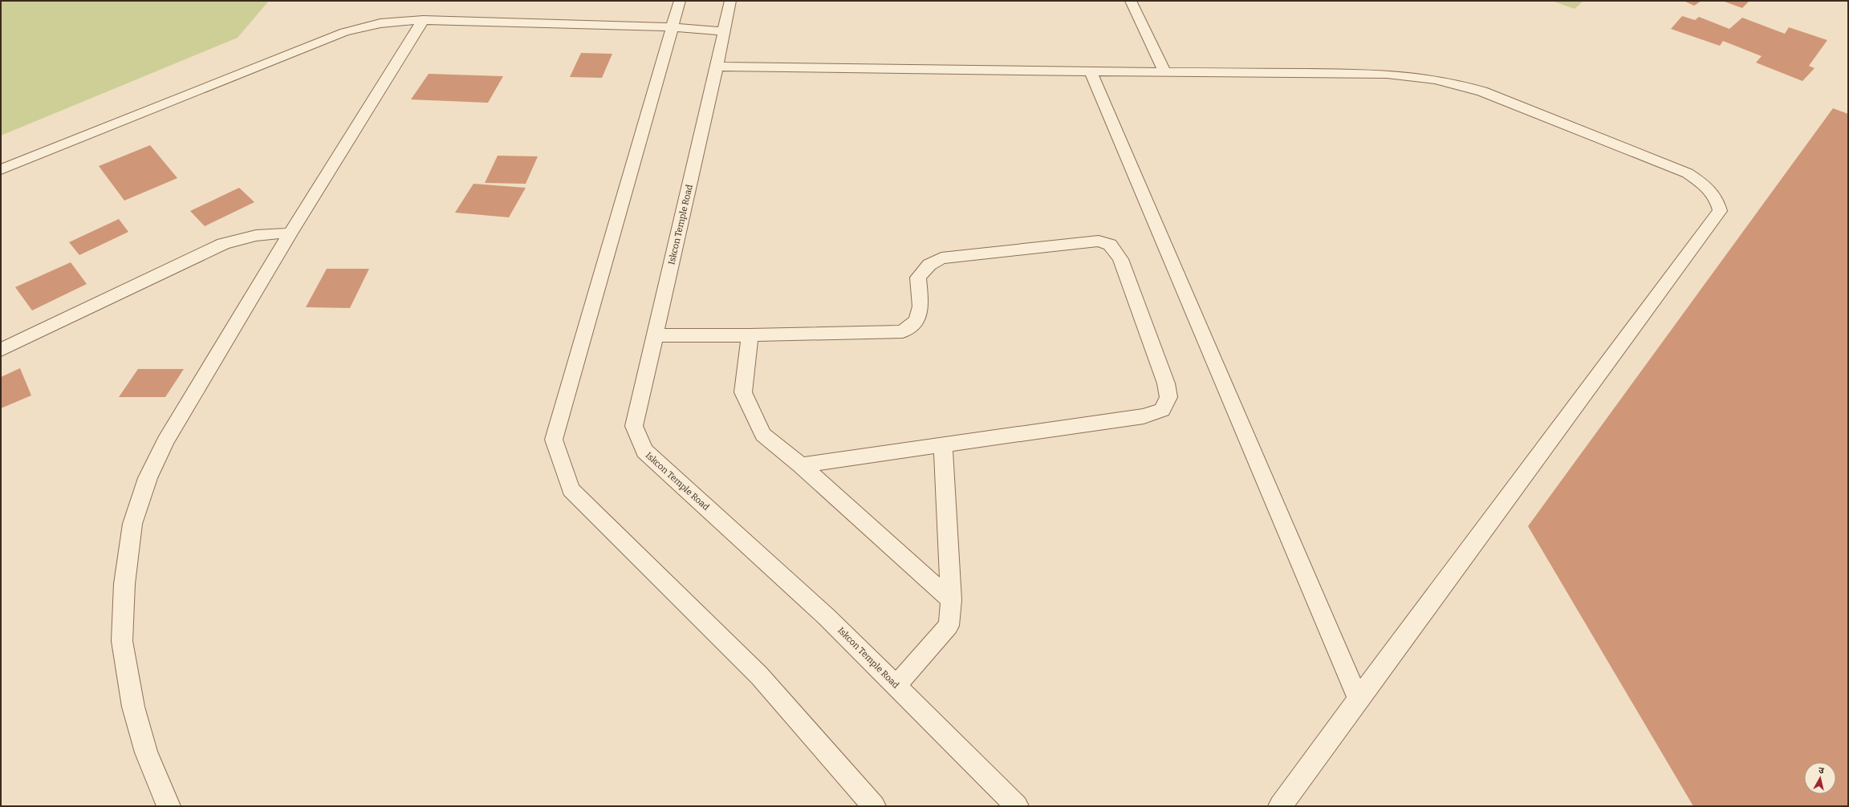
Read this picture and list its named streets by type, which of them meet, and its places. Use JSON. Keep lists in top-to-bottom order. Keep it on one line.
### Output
{"streets":{"street":["Iskcon Temple Road"]},"north":"top"}
